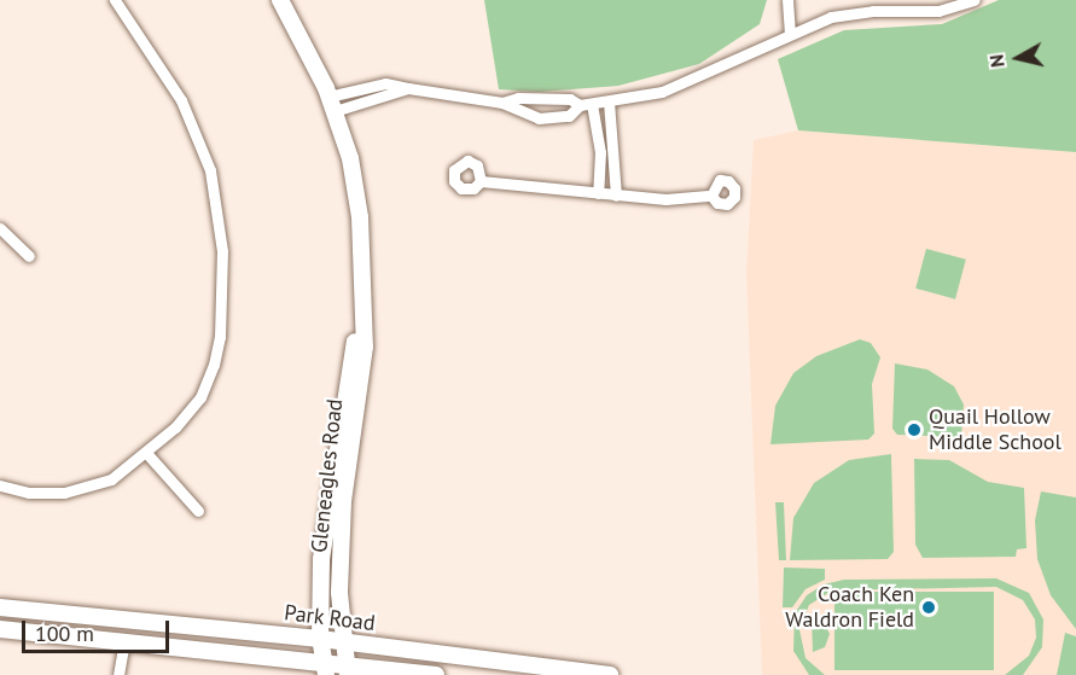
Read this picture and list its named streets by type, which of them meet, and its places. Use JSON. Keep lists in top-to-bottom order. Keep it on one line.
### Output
{"streets":{"main road":["Gleneagles Road","Park Road"]},"crossings":[["Gleneagles Road","Park Road"]],"places":["Quail Hollow Middle School","Coach Ken Waldron Field"],"scale_bar":"100 m","north":"left"}
